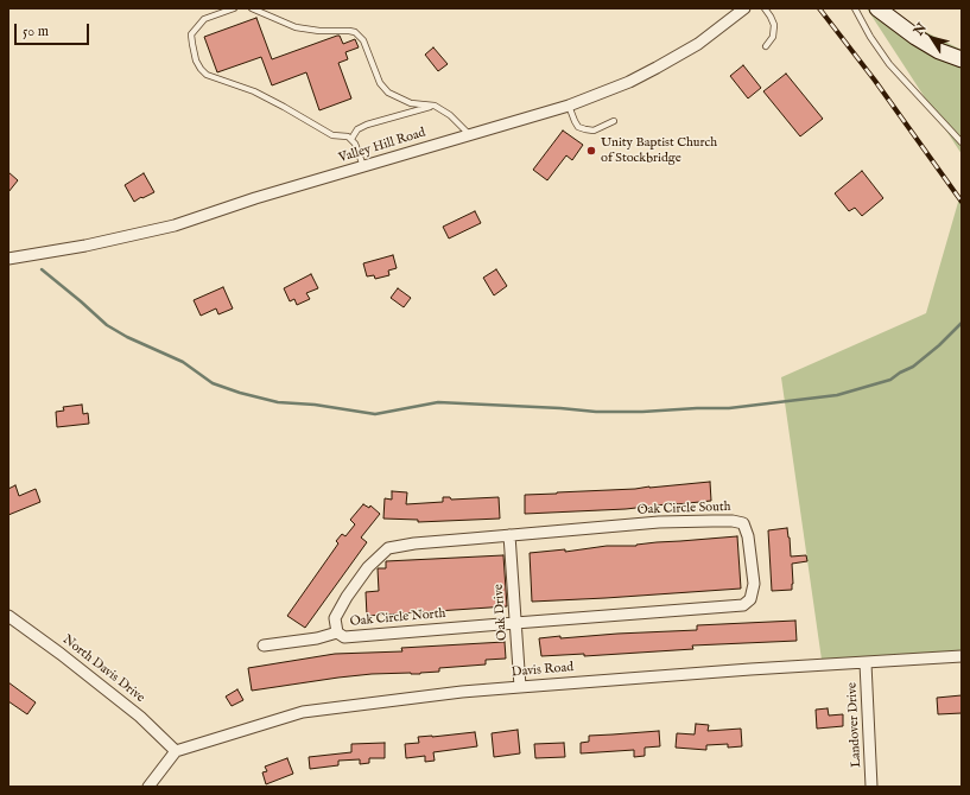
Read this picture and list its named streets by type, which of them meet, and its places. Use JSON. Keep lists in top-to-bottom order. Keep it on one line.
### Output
{"streets":{"street":["Valley Hill Road","Oak Circle South","Oak Drive","Oak Circle North","North Davis Drive","Davis Road","Landover Drive"]},"crossings":[["Oak Circle South","Oak Drive"],["Oak Circle South","Oak Circle North"],["Oak Drive","Oak Circle North"],["Oak Drive","Davis Road"],["North Davis Drive","Davis Road"],["Davis Road","Landover Drive"]],"places":["Unity Baptist Church of Stockbridge"],"scale_bar":"50 m","north":"top left"}
